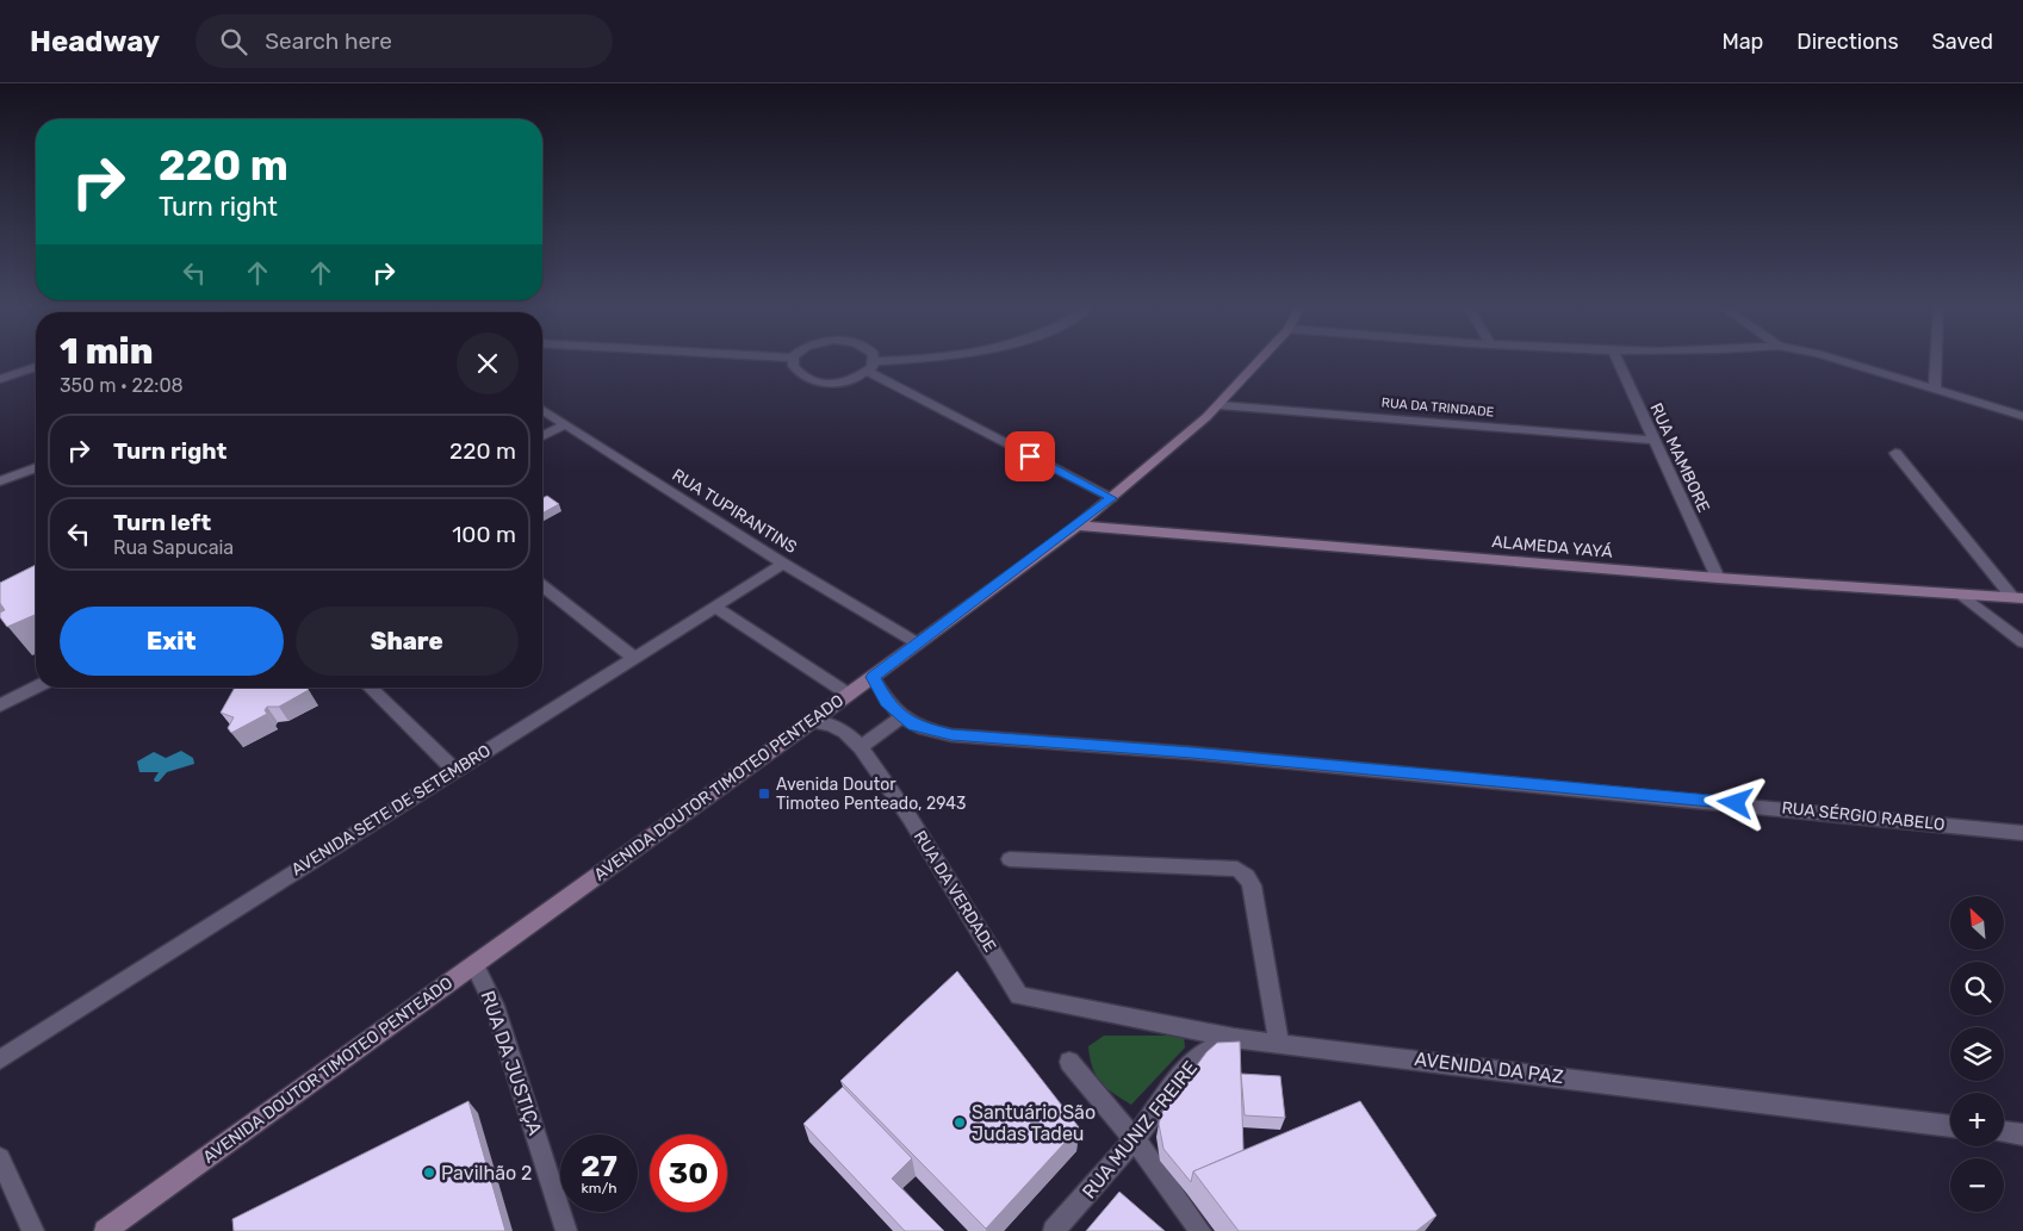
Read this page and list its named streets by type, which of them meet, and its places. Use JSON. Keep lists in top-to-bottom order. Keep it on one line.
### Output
{"streets":{"main road":["ALAMEDA YAYÁ","AVENIDA DOUTOR TIMOTEO PENTEADO"],"street":["RUA DA TRINDADE","RUA MAMBORE","RUA TUPIRANTINS","AVENIDA SETE DE SETEMBRO","RUA SÉRGIO RABELO","RUA DA VERDADE","RUA DA JUSTIÇA","AVENIDA DA PAZ","RUA MUNIZ FREIRE"]},"crossings":[["RUA DA TRINDADE","RUA MAMBORE"],["RUA DA TRINDADE","AVENIDA DOUTOR TIMOTEO PENTEADO"],["RUA MAMBORE","ALAMEDA YAYÁ"],["RUA TUPIRANTINS","AVENIDA DOUTOR TIMOTEO PENTEADO"],["RUA TUPIRANTINS","AVENIDA SETE DE SETEMBRO"],["ALAMEDA YAYÁ","AVENIDA DOUTOR TIMOTEO PENTEADO"],["AVENIDA DOUTOR TIMOTEO PENTEADO","RUA SÉRGIO RABELO"],["AVENIDA DOUTOR TIMOTEO PENTEADO","RUA DA VERDADE"],["AVENIDA DOUTOR TIMOTEO PENTEADO","RUA DA JUSTIÇA"],["RUA DA VERDADE","AVENIDA DA PAZ"],["AVENIDA DA PAZ","RUA MUNIZ FREIRE"]],"places":{"transit":["Avenida Doutor Timoteo Penteado, 2943"],"other":["Santuário São Judas Tadeu","Pavilhão 2"]},"north":"top left","page":{"header":"Headway","search":"Search here","nav":["Map","Directions","Saved"],"turn":["220 m","Turn right"],"heading":["1 min","350 m · 22:08"],"list":[{"name":"Turn right","value":"220 m"},{"name":"Turn left","note":"Rua Sapucaia","value":"100 m"}],"buttons":["Exit","Share"],"map_buttons":["+","−"],"speed":"27 km/h","limit":"30"}}
